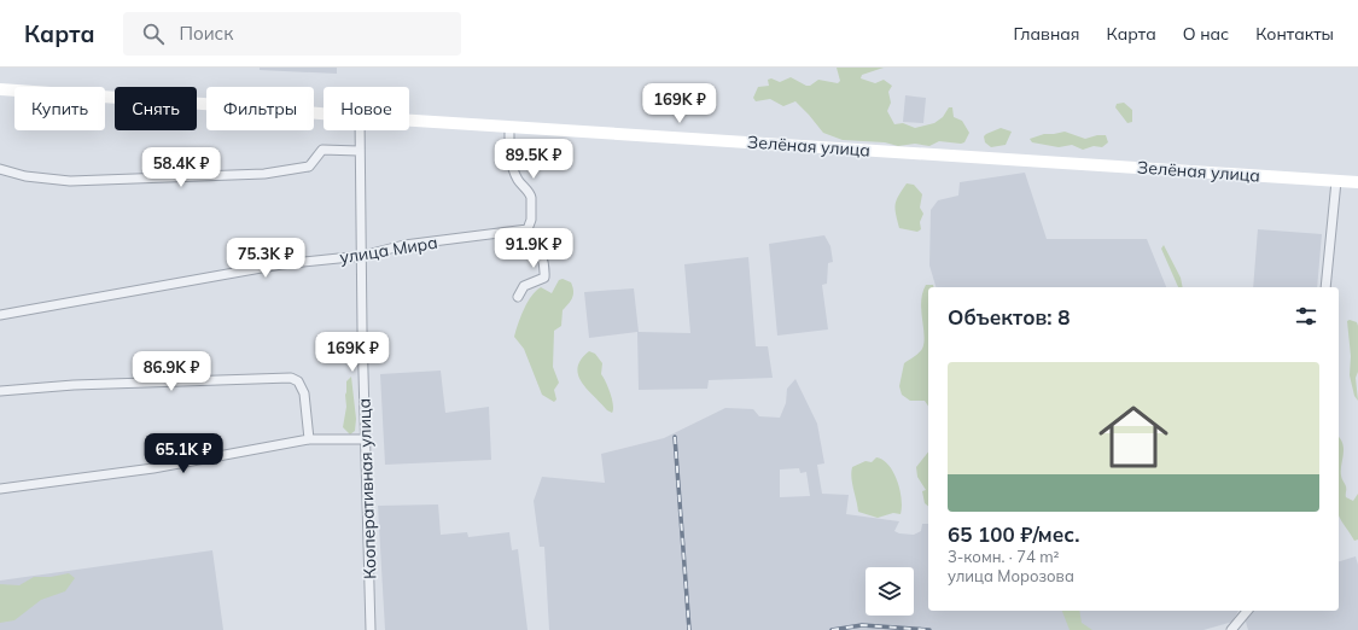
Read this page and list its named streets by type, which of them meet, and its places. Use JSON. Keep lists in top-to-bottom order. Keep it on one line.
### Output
{"streets":{"street":["Зелёная улица","улица Мира","Кооперативная улица"]},"crossings":[["улица Мира","Кооперативная улица"]],"page":{"header":"Карта","search":"Поиск","nav":["Главная","Карта","О нас","Контакты"],"price":["169K ₽","89.5K ₽","58.4K ₽","91.9K ₽","75.3K ₽","169K ₽","86.9K ₽","65.1K ₽"],"chip":["Купить","Снять","Фильтры","Новое"],"heading":"Объектов: 8","list":[{"name":"65 100 ₽/мес.","note":"3-комн. · 74 m² · улица Морозова"}]}}
